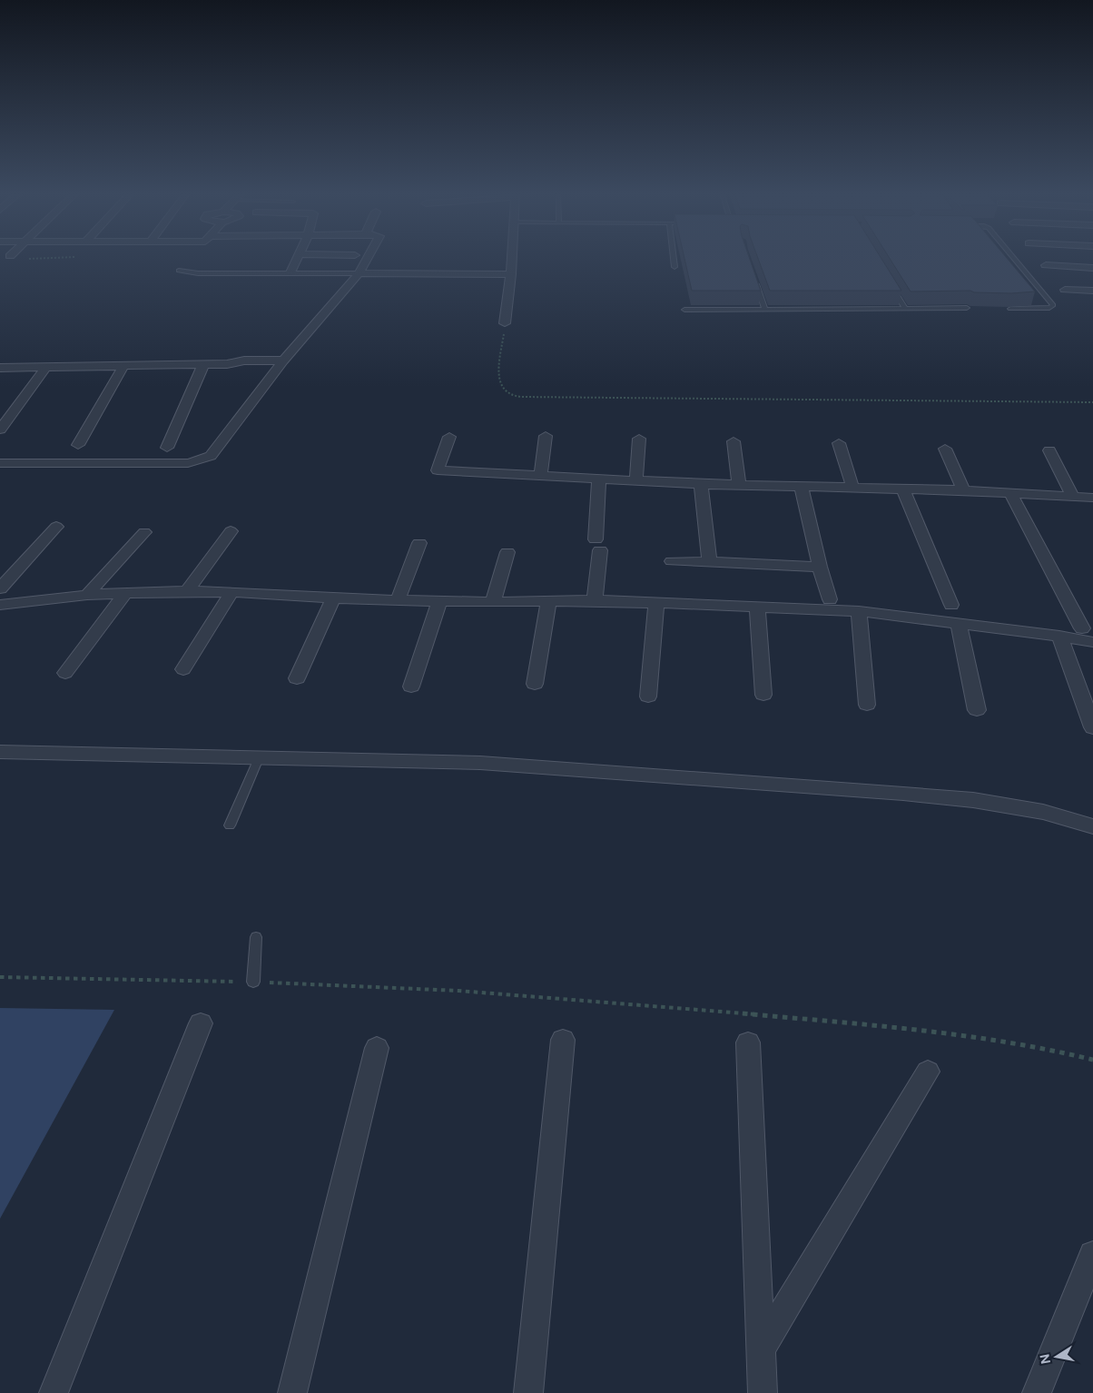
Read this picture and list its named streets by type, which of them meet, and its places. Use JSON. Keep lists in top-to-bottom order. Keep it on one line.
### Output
{"north":"left"}
